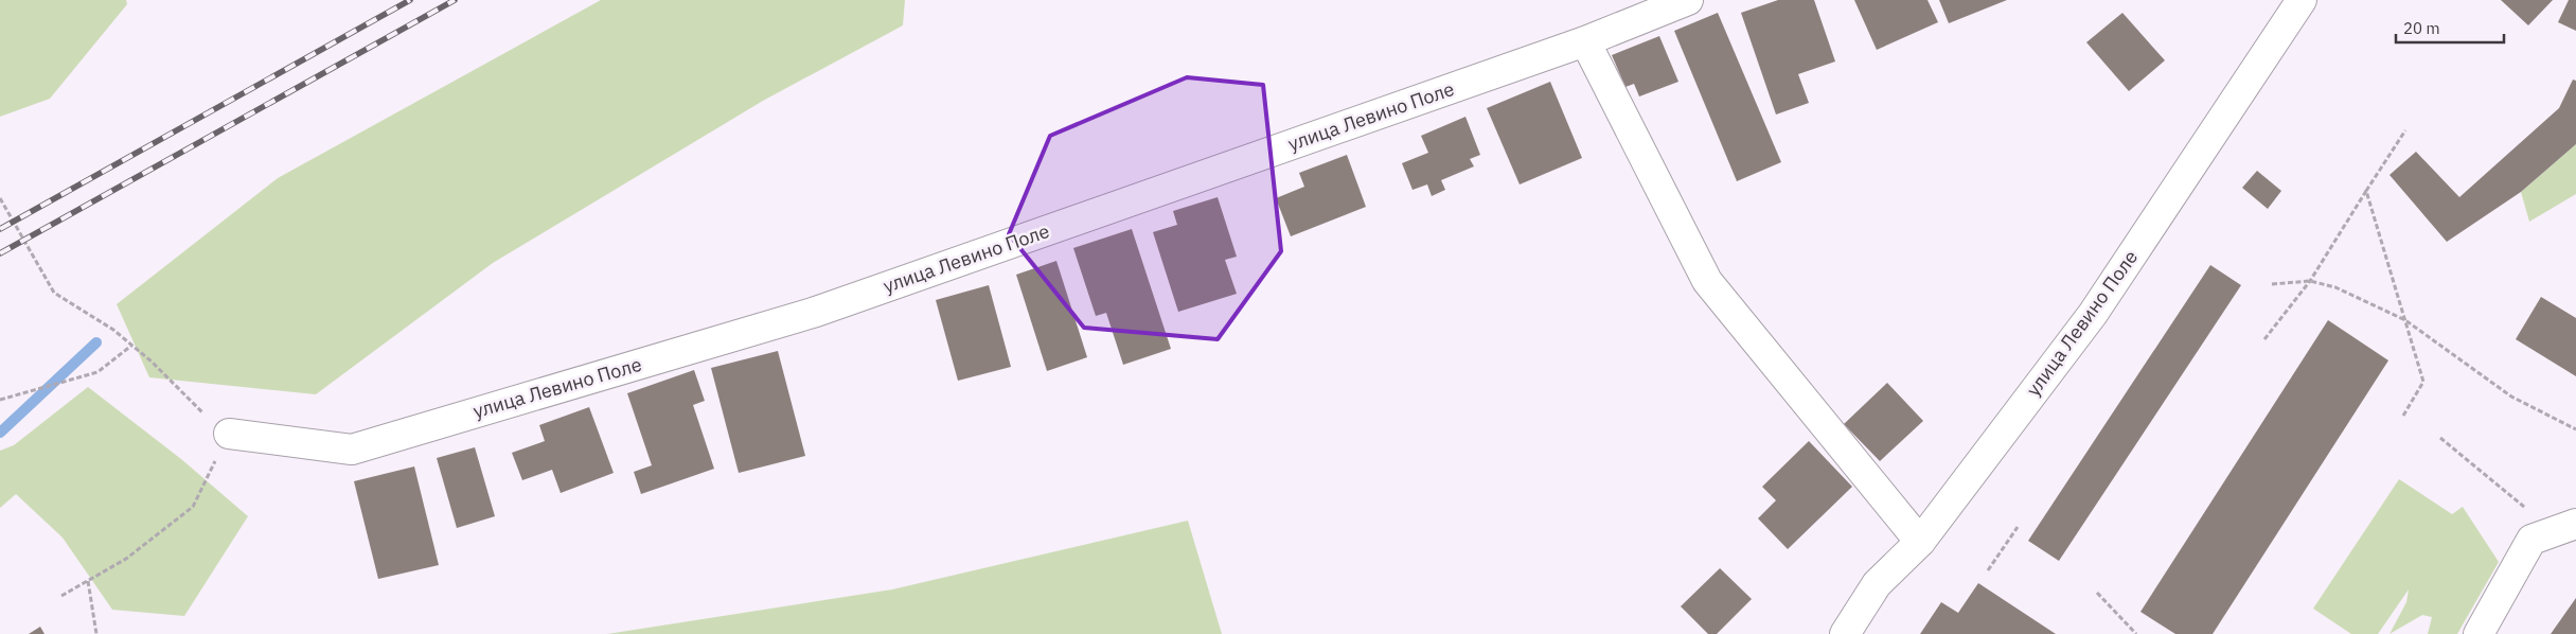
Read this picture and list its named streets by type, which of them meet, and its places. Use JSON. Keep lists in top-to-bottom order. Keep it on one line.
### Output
{"streets":{"street":["улица Левино Поле"]},"scale_bar":"20 m"}
